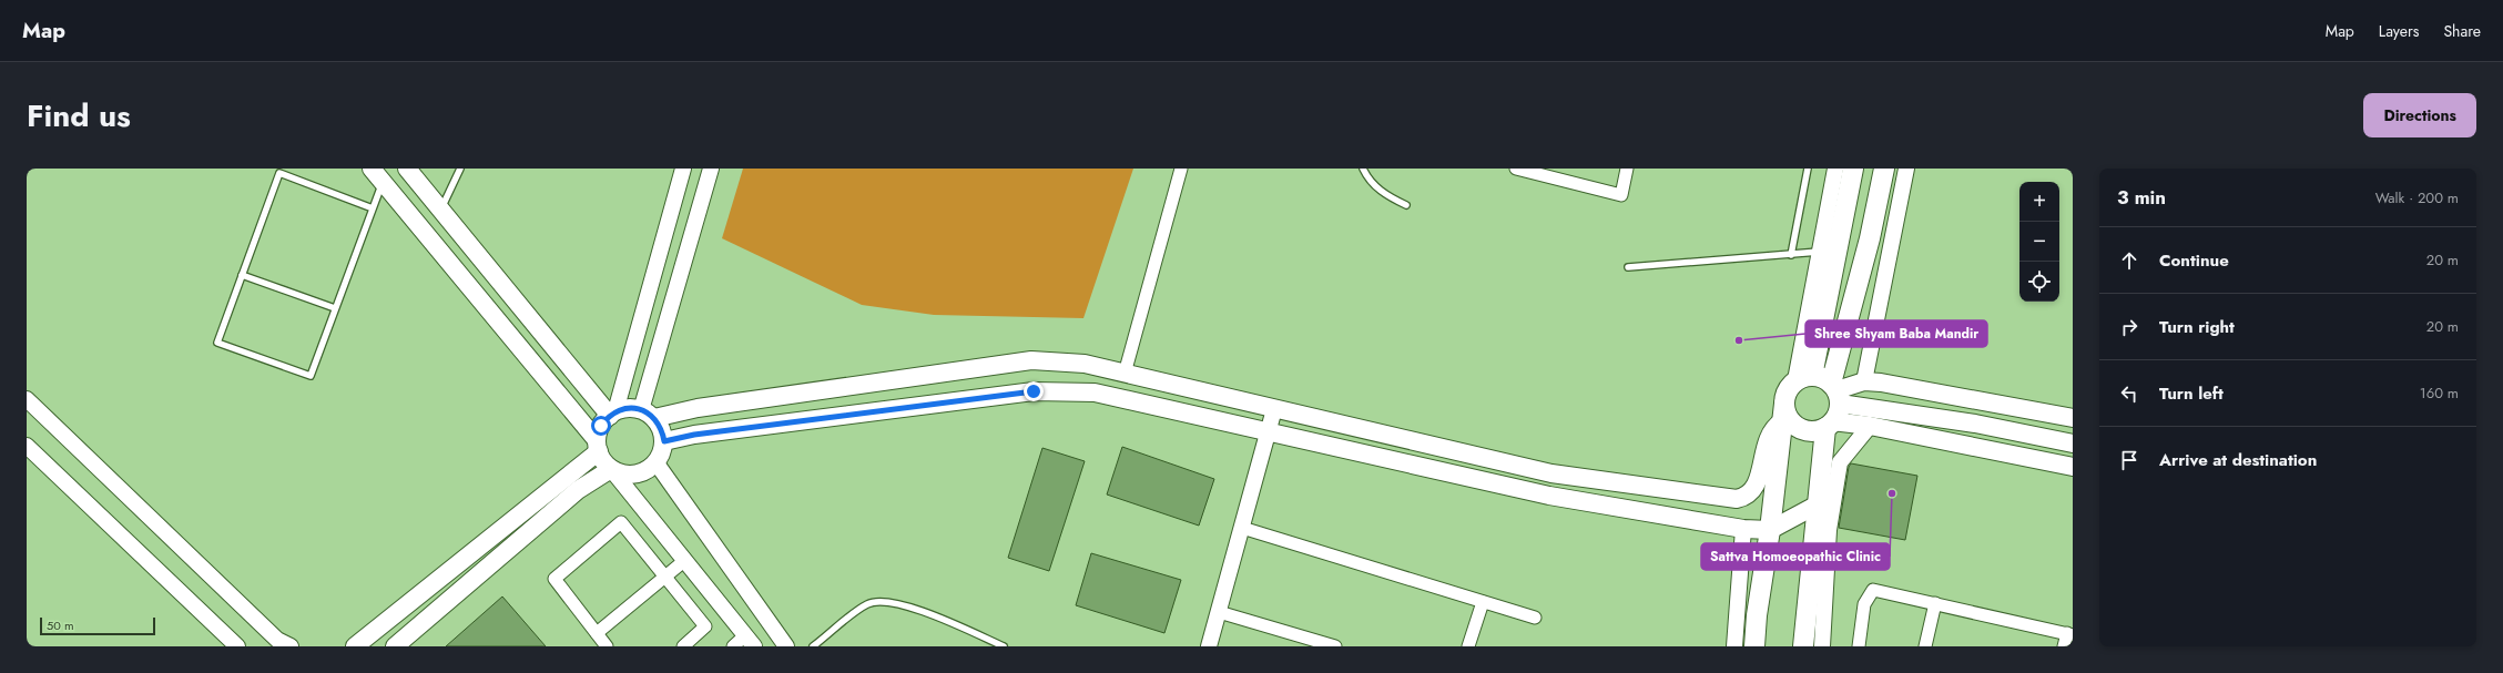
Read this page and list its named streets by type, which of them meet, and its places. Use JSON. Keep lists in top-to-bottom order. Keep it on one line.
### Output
{"places":["Shree Shyam Baba Mandir","Sattva Homoeopathic Clinic"],"scale_bar":"50 m","page":{"header":"Map","nav":["Map","Layers","Share"],"title":"Find us","buttons":"Directions","heading":["3 min","Walk · 200 m"],"map_buttons":["+","−"],"list":[["Continue","20 m"],["Turn right","20 m"],["Turn left","160 m"],"Arrive at destination"],"scale":"50 m"}}
